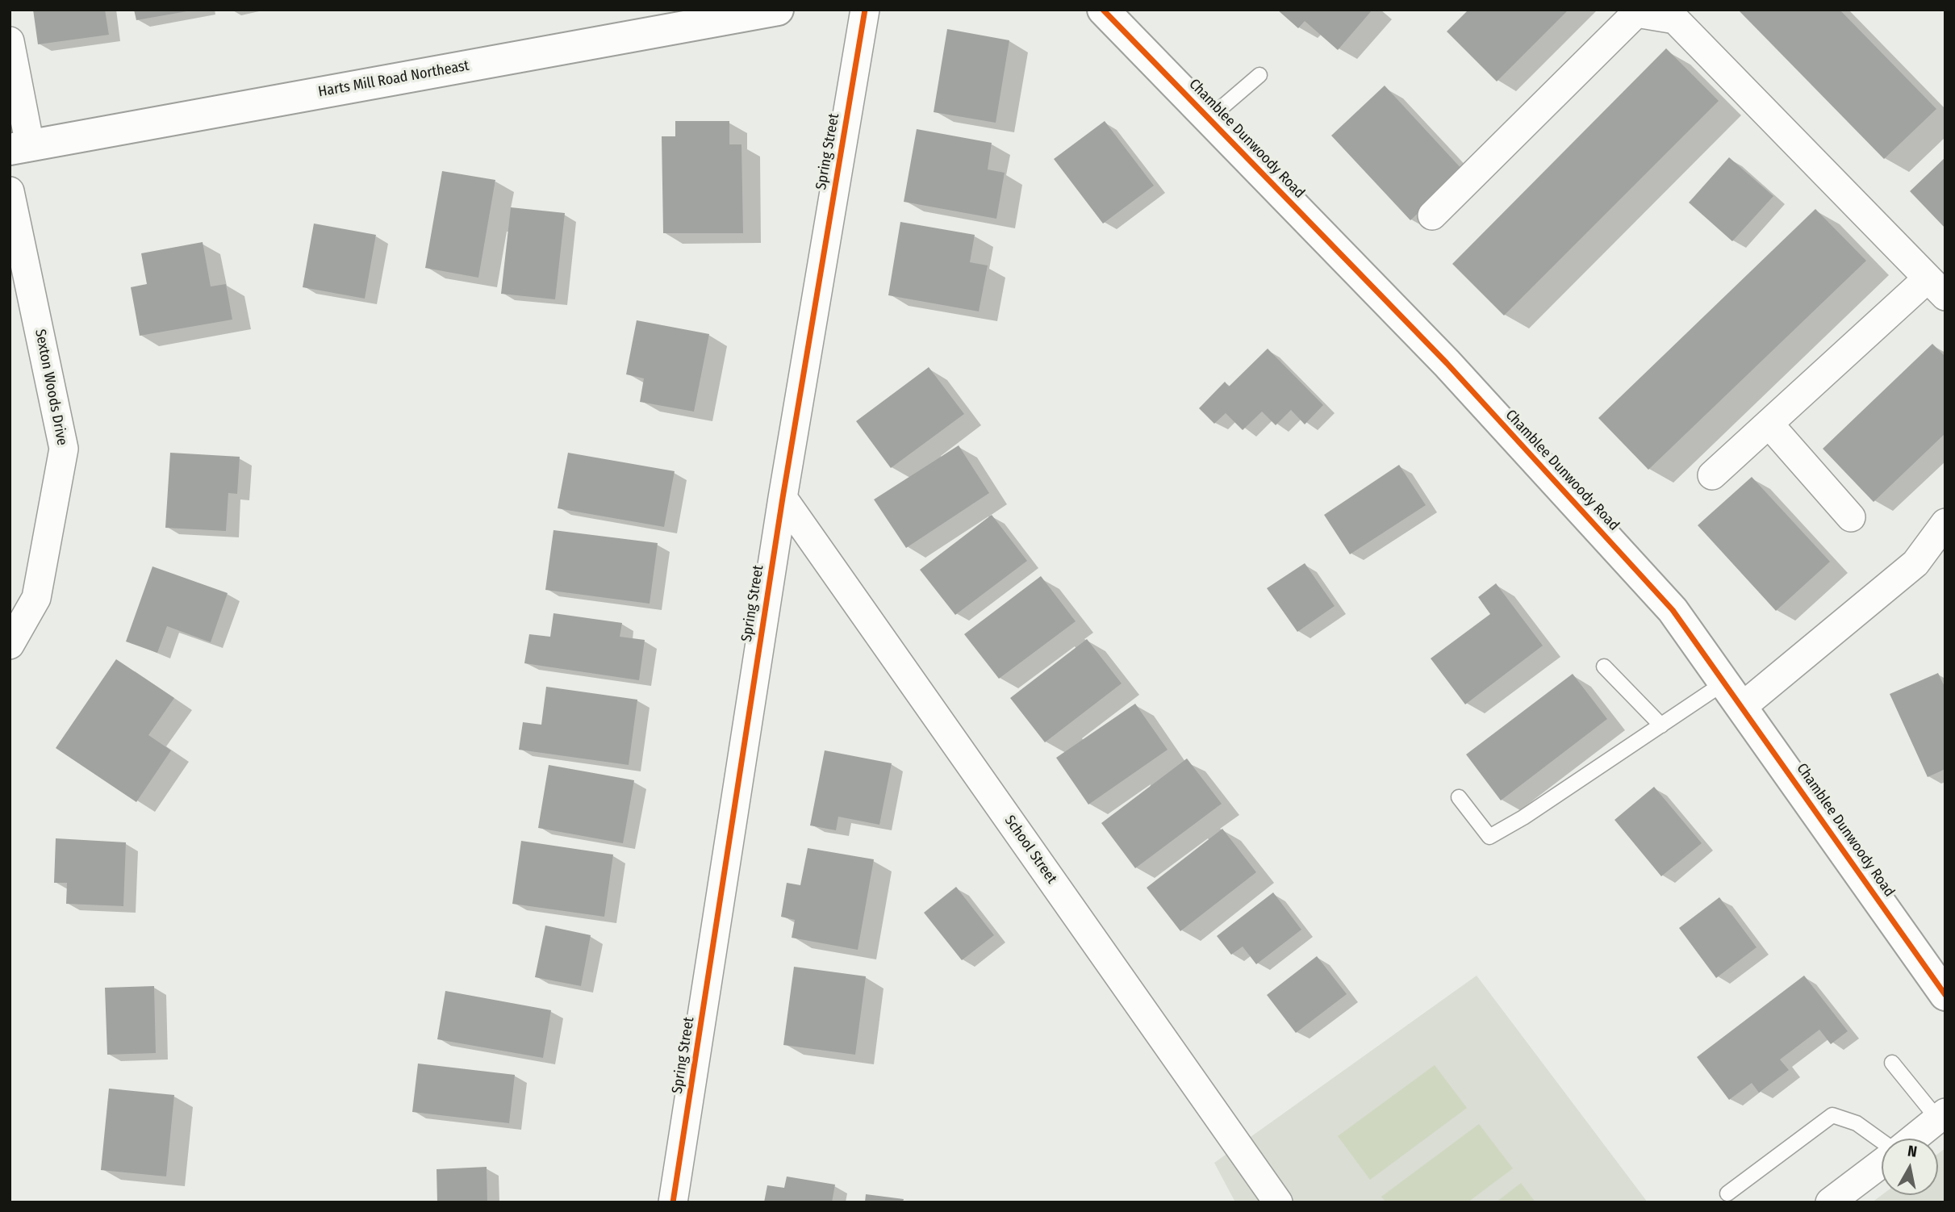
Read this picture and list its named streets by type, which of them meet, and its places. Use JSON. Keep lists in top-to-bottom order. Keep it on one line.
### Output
{"streets":{"street":["Harts Mill Road Northeast","Chamblee Dunwoody Road","Spring Street","Sexton Woods Drive","School Street"]},"crossings":[["Spring Street","School Street"]],"north":"top"}
